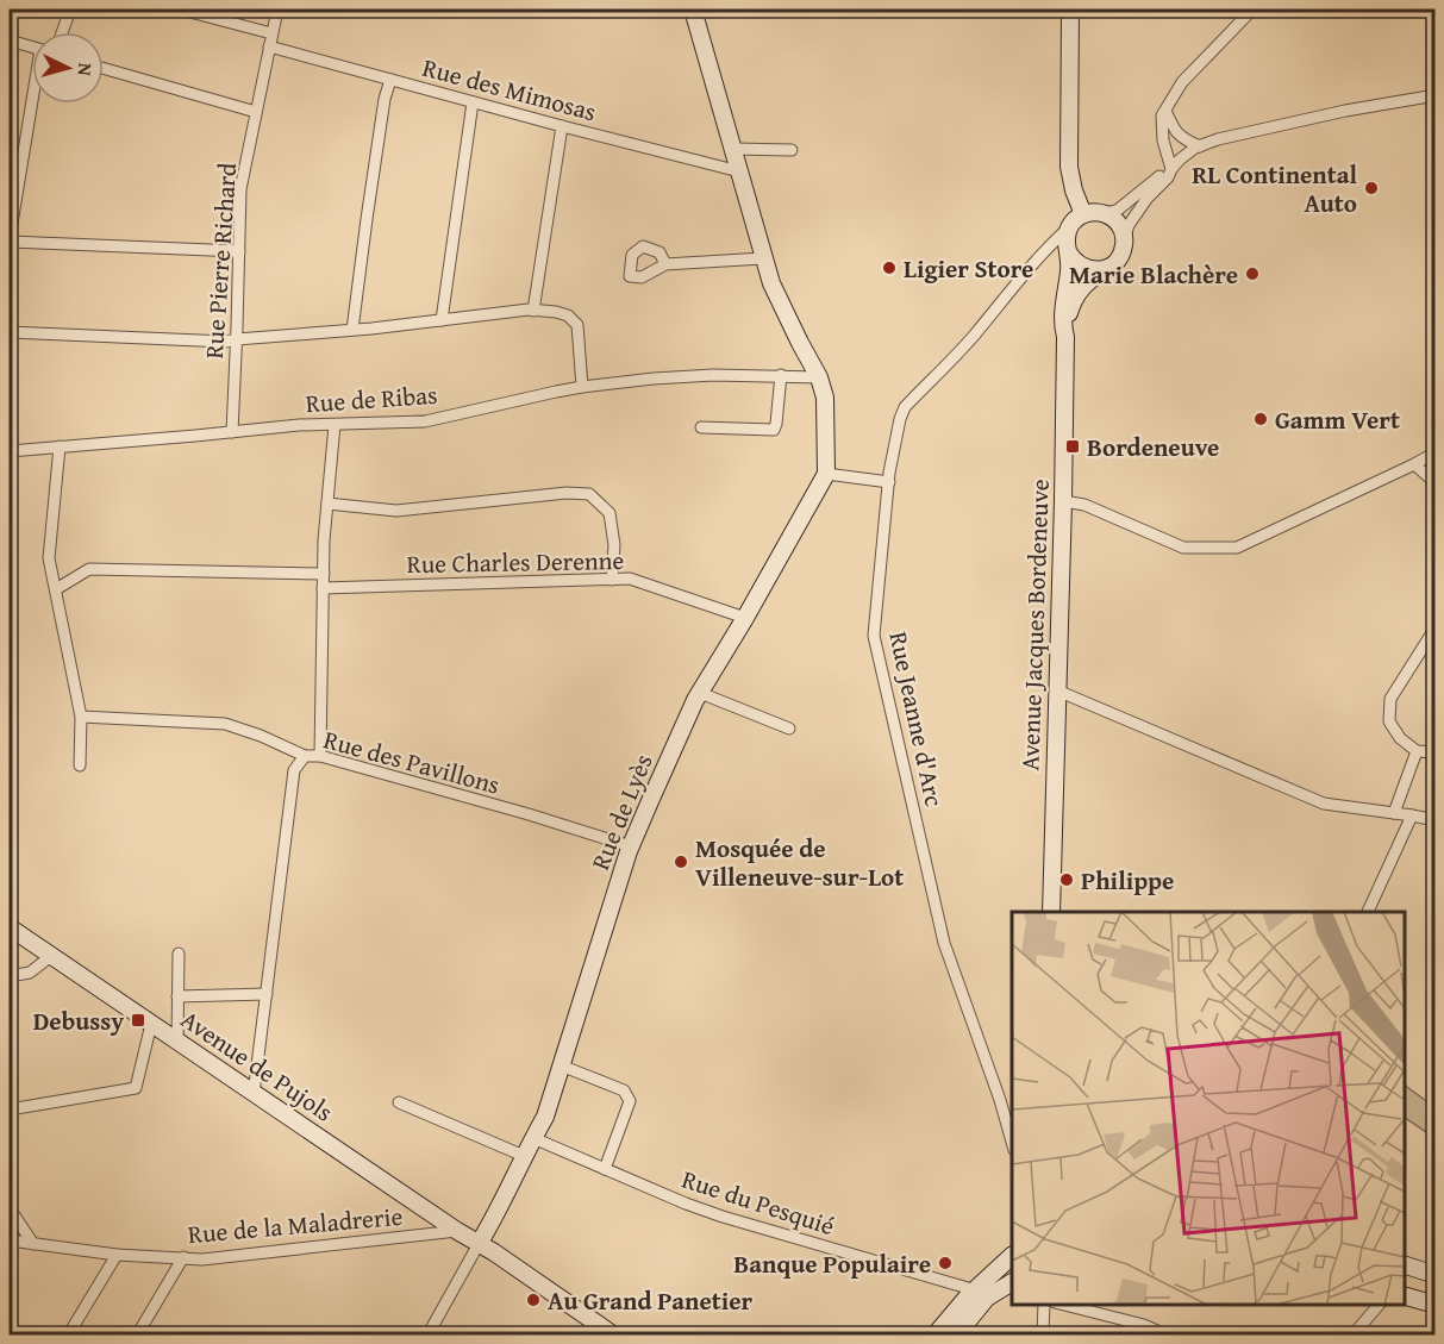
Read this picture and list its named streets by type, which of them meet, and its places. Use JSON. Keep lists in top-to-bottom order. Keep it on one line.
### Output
{"streets":{"main road":["Avenue Jacques Bordeneuve","Rue de Lyès","Avenue de Pujols"],"street":["Rue des Mimosas","Rue Pierre Richard","Rue de Ribas","Rue Charles Derenne","Rue Jeanne d'Arc","Rue des Pavillons","Rue du Pesquié","Rue de la Maladrerie"]},"crossings":[["Rue des Mimosas","Rue Pierre Richard"],["Rue Pierre Richard","Rue de Ribas"],["Rue Charles Derenne","Rue de Lyès"],["Avenue Jacques Bordeneuve","Rue Jeanne d'Arc"],["Rue des Pavillons","Rue de Lyès"],["Rue des Pavillons","Avenue de Pujols"],["Rue de Lyès","Avenue de Pujols"],["Rue de Lyès","Rue du Pesquié"],["Avenue de Pujols","Rue de la Maladrerie"]],"places":{"other":["RL Continental Auto","Ligier Store","Marie Blachère","Gamm Vert","Mosquée de Villeneuve-sur-Lot","Philippe","Banque Populaire","Au Grand Panetier"],"transit":["Bordeneuve","Debussy"]},"north":"right"}
